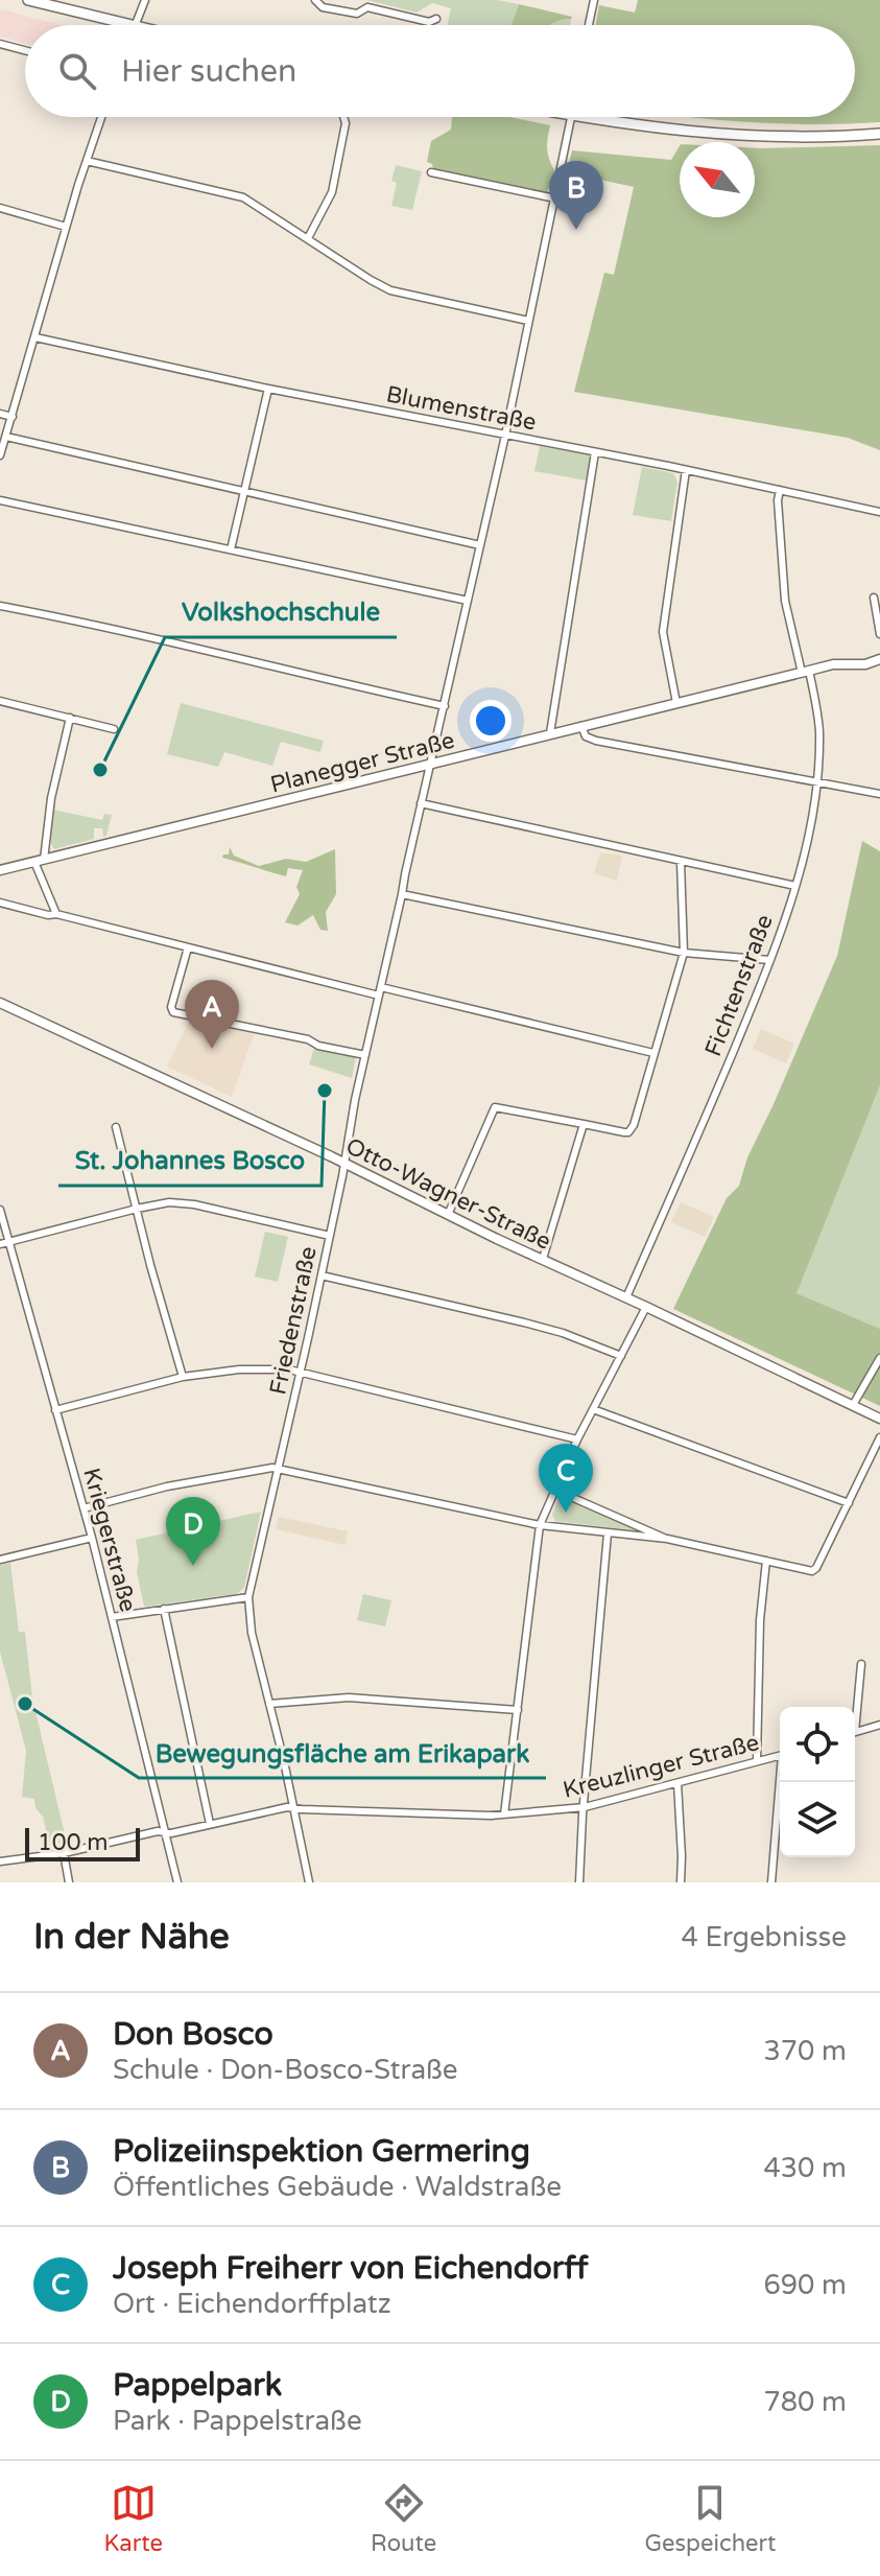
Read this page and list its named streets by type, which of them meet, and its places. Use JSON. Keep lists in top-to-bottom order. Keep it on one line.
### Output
{"streets":{"street":["Blumenstraße","Planegger Straße","Fichtenstraße","Otto-Wagner-Straße","Friedenstraße","Kriegerstraße","Kreuzlinger Straße"]},"crossings":[["Blumenstraße","Fichtenstraße"],["Blumenstraße","Friedenstraße"],["Planegger Straße","Fichtenstraße"],["Planegger Straße","Friedenstraße"],["Fichtenstraße","Otto-Wagner-Straße"],["Otto-Wagner-Straße","Friedenstraße"],["Friedenstraße","Kreuzlinger Straße"],["Kriegerstraße","Kreuzlinger Straße"]],"places":["Volkshochschule","St. Johannes Bosco","Bewegungsfläche am Erikapark"],"scale_bar":"100 m","north":"top left","page":{"search":"Hier suchen","pins":["B","A","C","D"],"scale":"100 m","heading":["In der Nähe","4 Ergebnisse"],"list":[{"mark":"A","name":"Don Bosco","note":"Schule · Don-Bosco-Straße","value":"370 m"},{"mark":"B","name":"Polizeiinspektion Germering","note":"Öffentliches Gebäude · Waldstraße","value":"430 m"},{"mark":"C","name":"Joseph Freiherr von Eichendorff","note":"Ort · Eichendorffplatz","value":"690 m"},{"mark":"D","name":"Pappelpark","note":"Park · Pappelstraße","value":"780 m"}],"nav":["Karte","Route","Gespeichert"]}}
